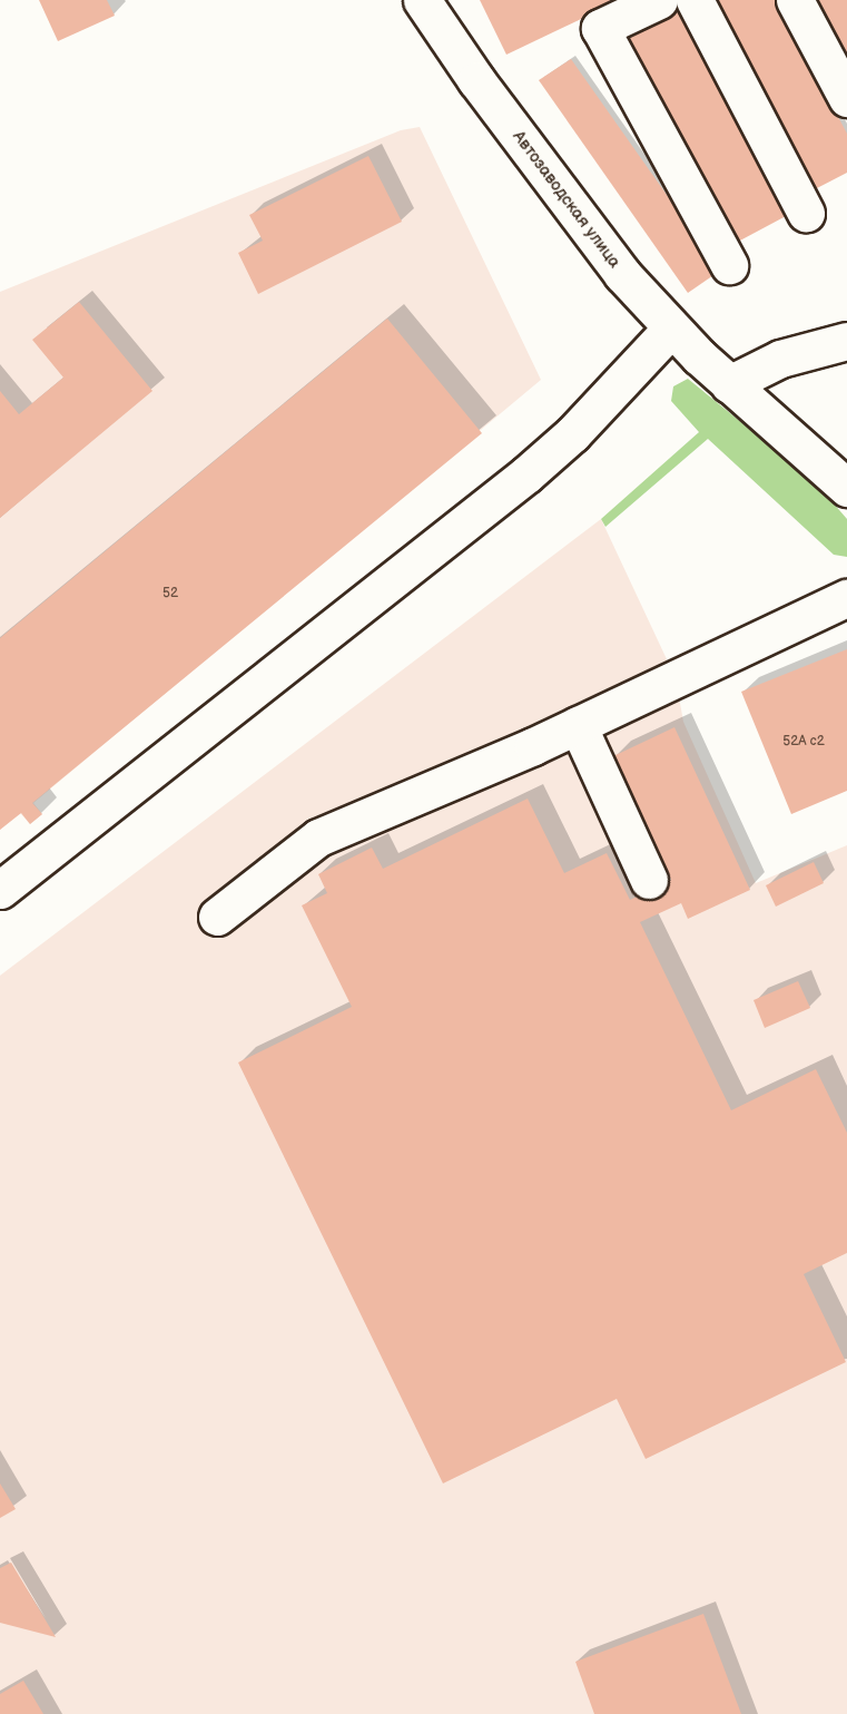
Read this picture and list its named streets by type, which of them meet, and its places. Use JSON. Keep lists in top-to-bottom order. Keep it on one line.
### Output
{"streets":{"street":["Автозаводская улица"]},"house_numbers":["52","52А с2"]}
